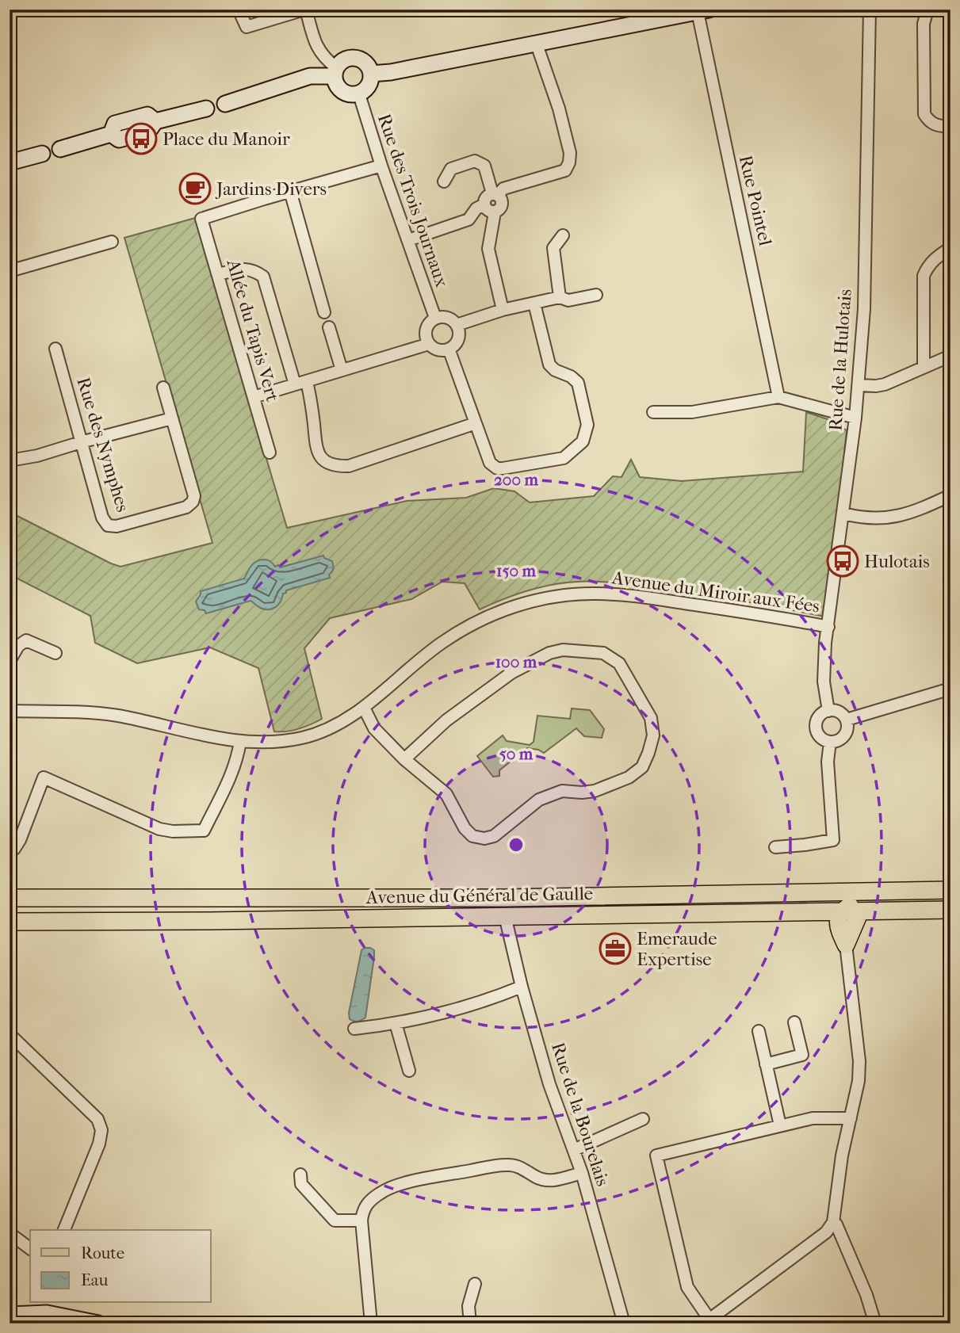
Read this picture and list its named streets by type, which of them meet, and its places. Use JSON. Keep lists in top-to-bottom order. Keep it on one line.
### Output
{"streets":{"main road":["Avenue du Général de Gaulle"],"street":["Rue des Trois Journaux","Rue Pointel","Allée du Tapis Vert","Rue de la Hulotais","Rue des Nymphes","Avenue du Miroir aux Fées","Rue de la Bourelais"]},"crossings":[["Rue de la Hulotais","Avenue du Miroir aux Fées"],["Avenue du Général de Gaulle","Rue de la Bourelais"]],"places":{"bus stop":["Place du Manoir","Hulotais"],"cafe":["Jardins Divers"],"office":["Emeraude Expertise"]},"legend":["Route","Eau"],"rings":["200 m","150 m","100 m","50 m"]}
